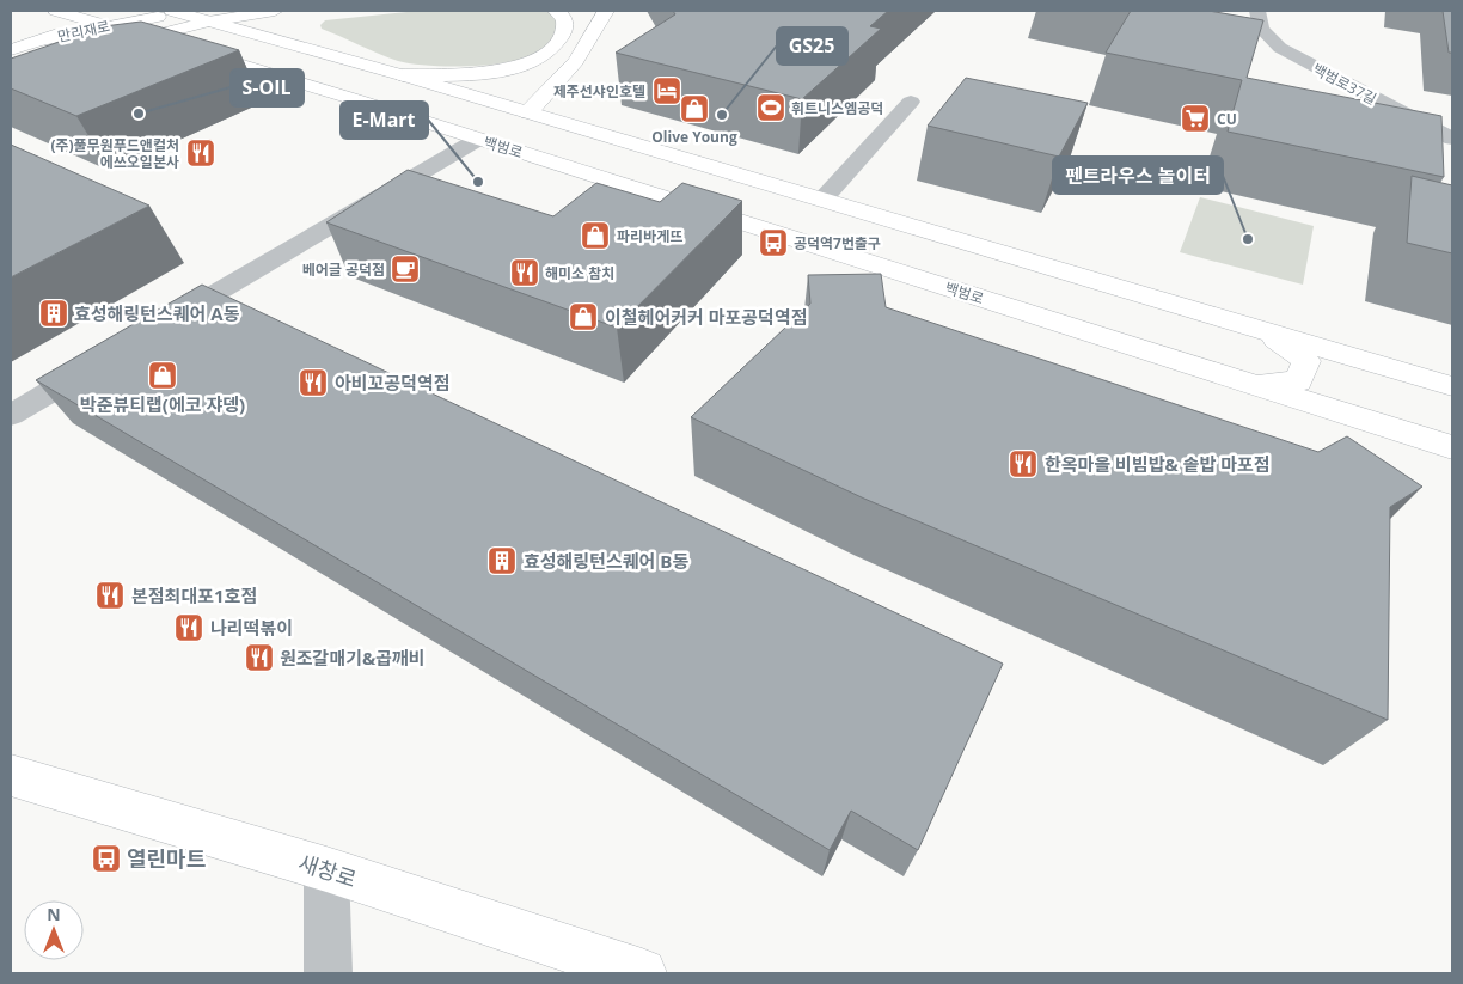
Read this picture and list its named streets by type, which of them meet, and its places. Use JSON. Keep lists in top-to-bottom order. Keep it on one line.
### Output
{"streets":{"main road":["만리재로","백범로","새창로"],"street":["백범로37길"]},"places":{"hotel":["제주선샤인호텔"],"sports":["휘트니스엠공덕"],"shop":["Olive Young","파리바게뜨","이철헤어커커 마포공덕역점","박준뷰티랩(에코 쟈뎅)"],"other":["S-OIL","GS25","E-Mart","펜트라우스 놀이터"],"supermarket":["CU"],"restaurant":["(주)풀무원푸드앤컬처 에쓰오일본사","해미소 참치","아비꼬공덕역점","한옥마을 비빔밥& 솥밥 마포점","본점최대포1호점","나리떡볶이","원조갈매기&곱깨비"],"bus stop":["공덕역7번출구","열린마트"],"cafe":["베어글 공덕점"],"building":["효성해링턴스퀘어 A동","효성해링턴스퀘어 B동"]},"north":"top"}
